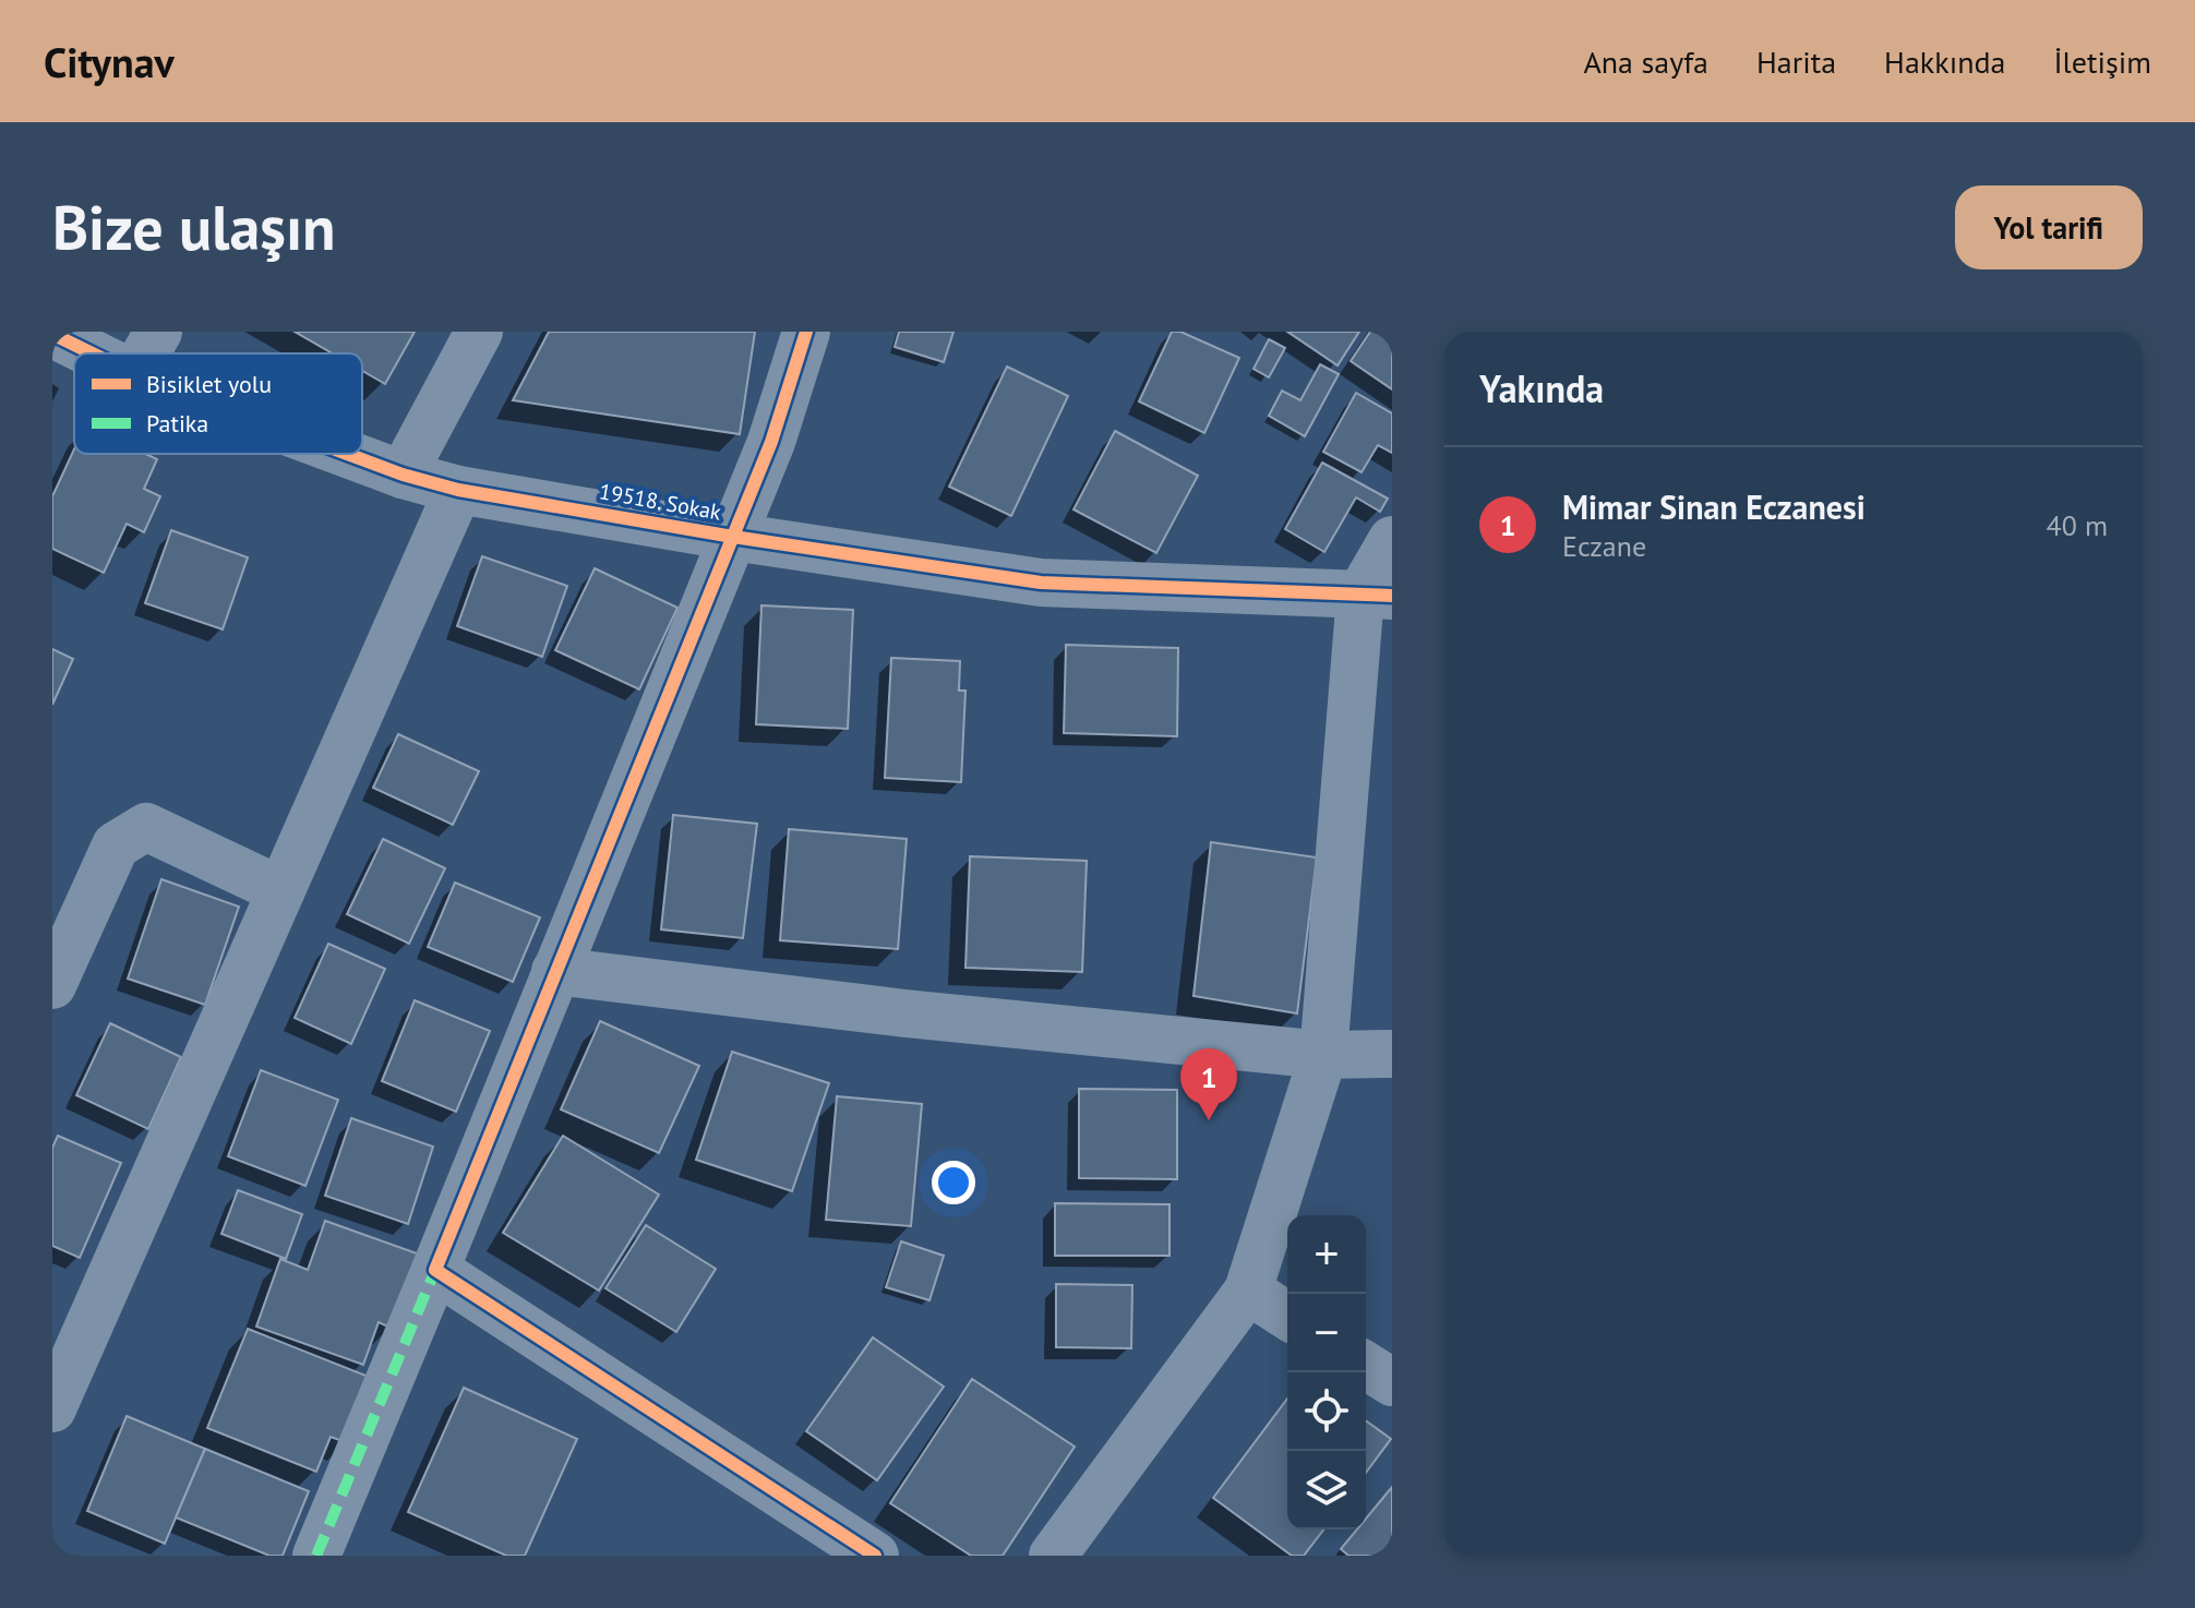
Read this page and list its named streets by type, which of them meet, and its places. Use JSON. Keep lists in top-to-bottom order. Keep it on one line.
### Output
{"streets":{"street":["19518. Sokak"]},"legend":["Bisiklet yolu","Patika"],"page":{"header":"Citynav","nav":["Ana sayfa","Harita","Hakkında","İletişim"],"buttons":"Yol tarifi","title":"Bize ulaşın","heading":"Yakında","list":[{"mark":"1","name":"Mimar Sinan Eczanesi","note":"Eczane","value":"40 m"}],"pins":"1","map_buttons":["+","−"]}}
